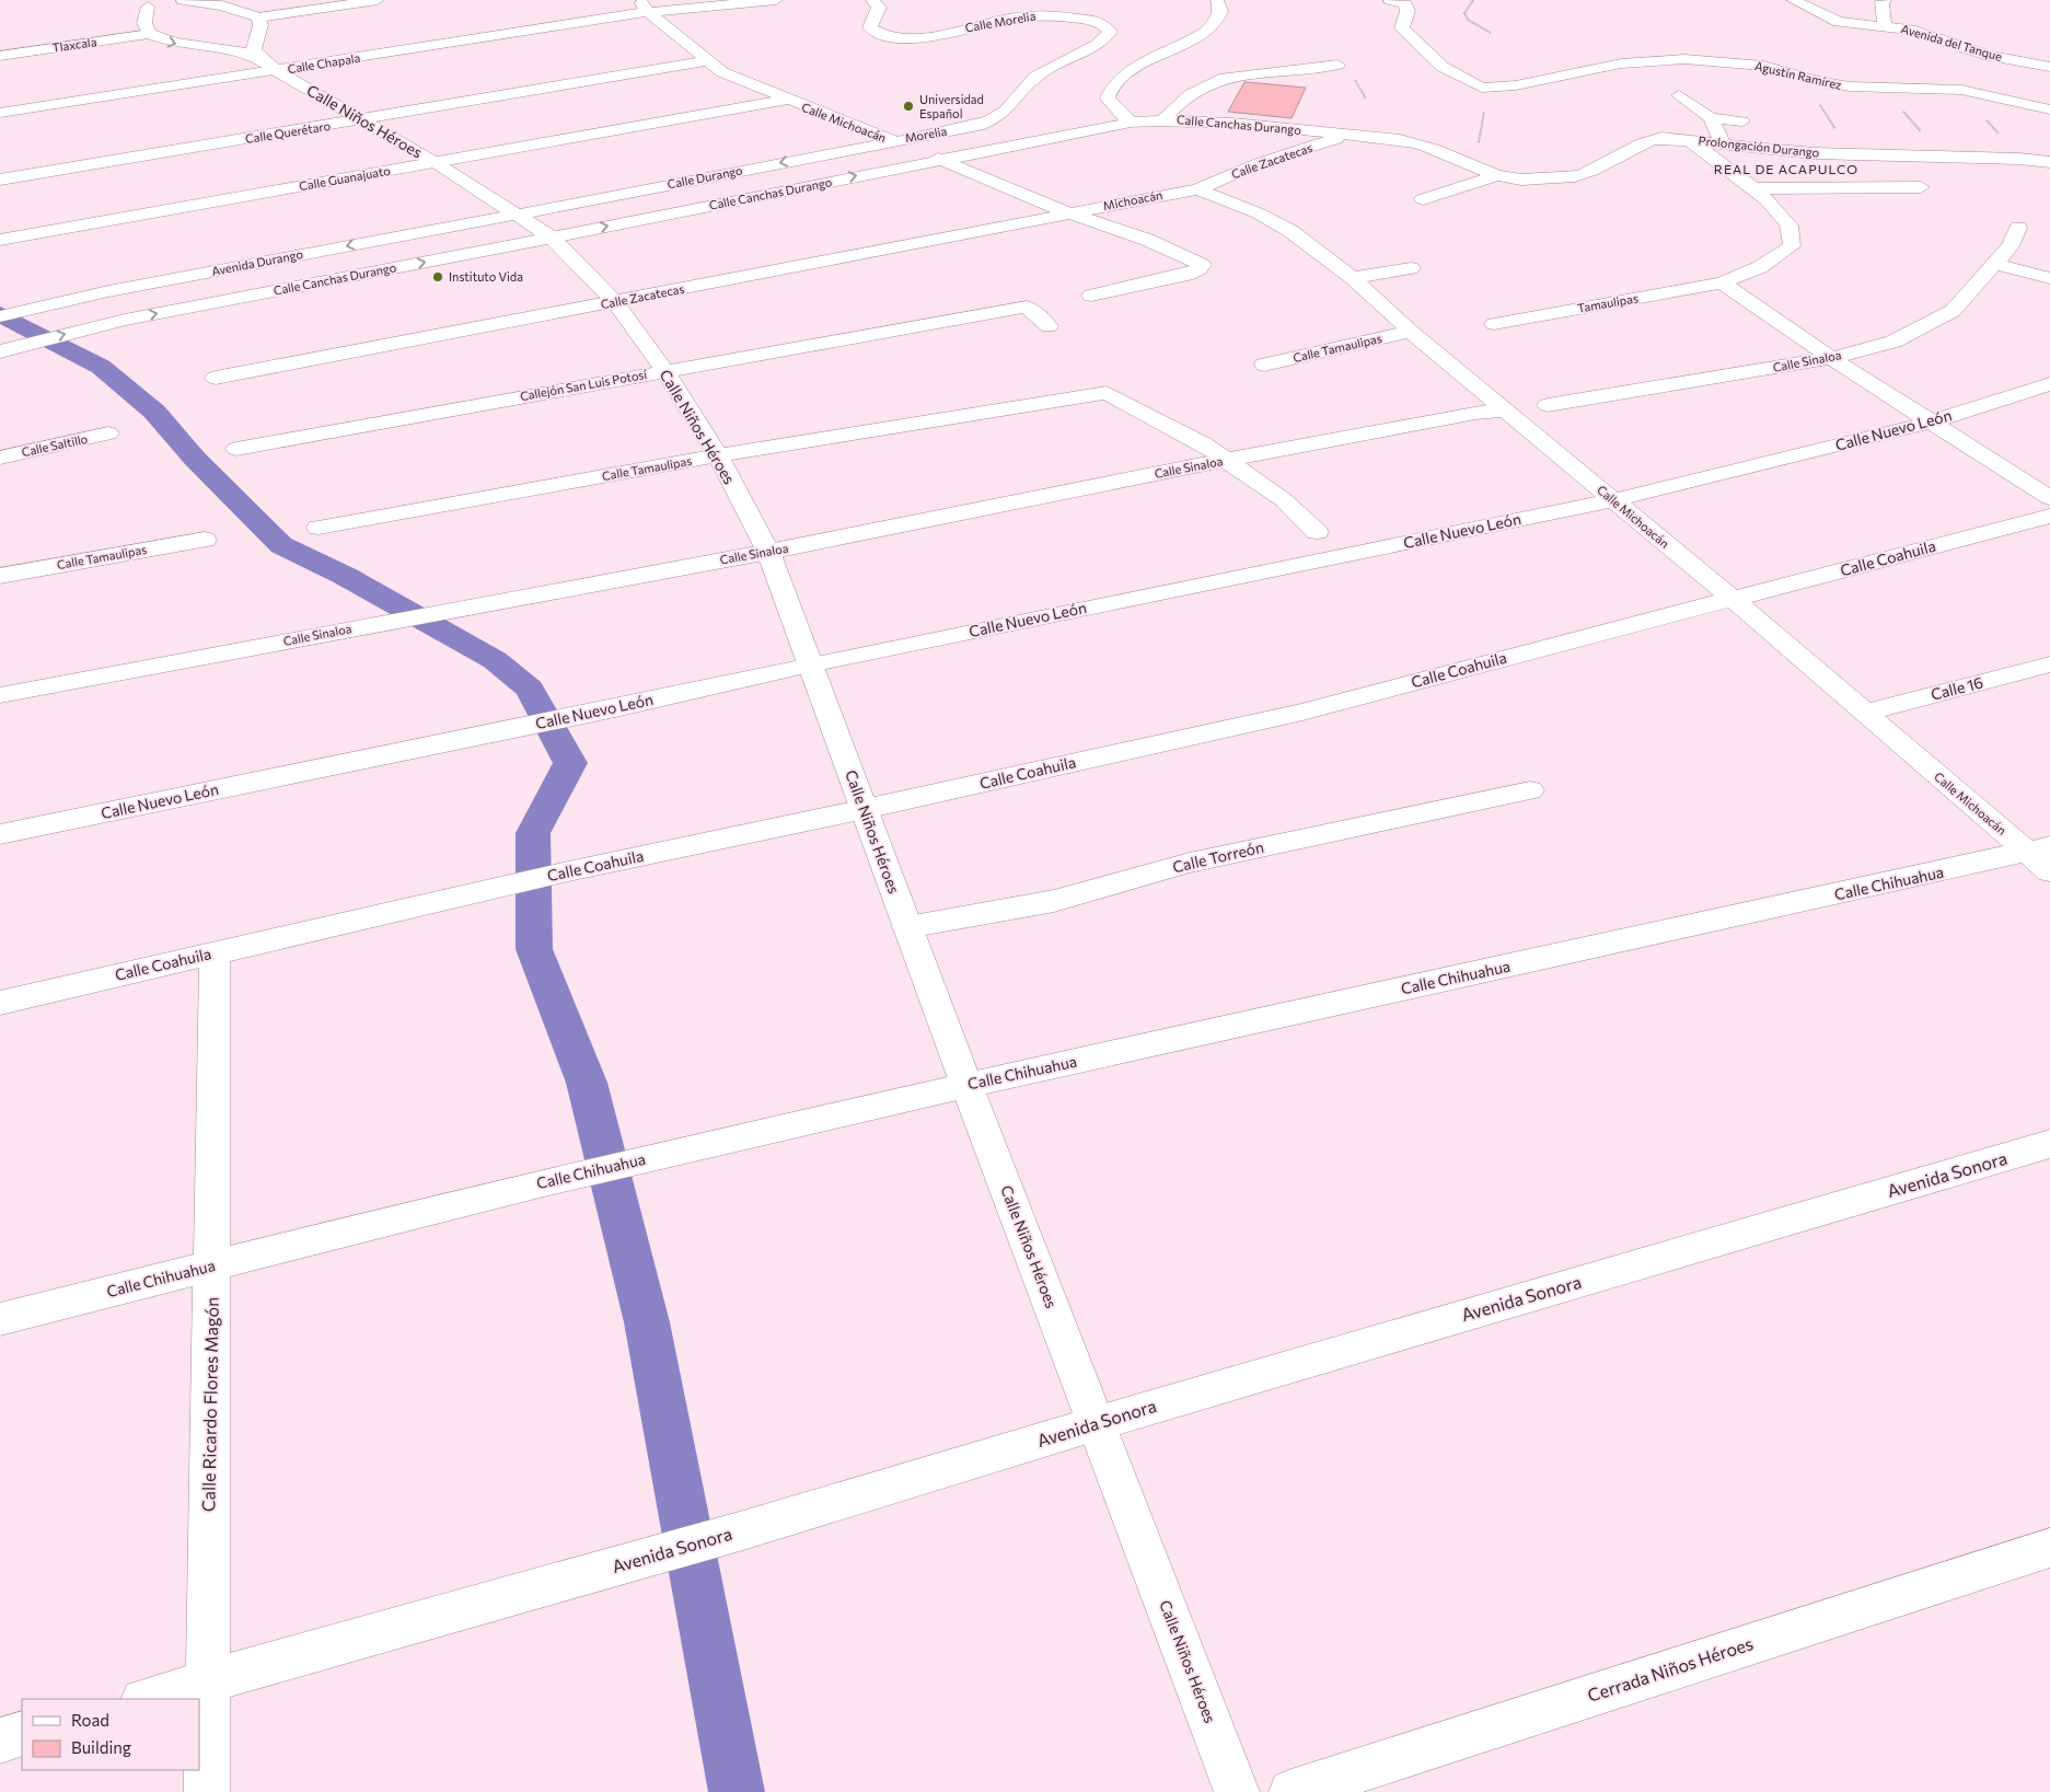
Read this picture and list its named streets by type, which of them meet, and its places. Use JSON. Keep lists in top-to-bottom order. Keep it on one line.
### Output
{"streets":{"street":["Calle Morelia","Avenida del Tanque","Tlaxcala","Calle Chapala","Agustín Ramírez","Calle Niños Héroes","Calle Michoacán","Calle Canchas Durango","Calle Querétaro","Morelia","Prolongación Durango","Calle Zacatecas","Calle Durango","Calle Guanajuato","Michoacán","Avenida Durango","Tamaulipas","Calle Tamaulipas","Calle Sinaloa","Callejón San Luis Potosí","Calle Nuevo León","Calle Saltillo","Calle Coahuila","Calle 16","Calle Torreón","Calle Chihuahua","Avenida Sonora","Calle Ricardo Flores Magón","Cerrada Niños Héroes"]},"crossings":[["Calle Morelia","Morelia"],["Calle Chapala","Calle Niños Héroes"],["Calle Chapala","Calle Michoacán"],["Calle Niños Héroes","Calle Canchas Durango"],["Calle Niños Héroes","Calle Querétaro"],["Calle Niños Héroes","Calle Zacatecas"],["Calle Niños Héroes","Calle Durango"],["Calle Niños Héroes","Calle Guanajuato"],["Calle Niños Héroes","Avenida Durango"],["Calle Niños Héroes","Calle Tamaulipas"],["Calle Niños Héroes","Calle Sinaloa"],["Calle Niños Héroes","Callejón San Luis Potosí"],["Calle Niños Héroes","Calle Nuevo León"],["Calle Niños Héroes","Calle Coahuila"],["Calle Niños Héroes","Calle Torreón"],["Calle Niños Héroes","Calle Chihuahua"],["Calle Niños Héroes","Avenida Sonora"],["Calle Michoacán","Calle Canchas Durango"],["Calle Michoacán","Calle Querétaro"],["Calle Michoacán","Morelia"],["Calle Michoacán","Calle Zacatecas"],["Calle Michoacán","Calle Durango"],["Calle Michoacán","Calle Guanajuato"],["Calle Michoacán","Michoacán"],["Calle Michoacán","Calle Tamaulipas"],["Calle Michoacán","Calle Sinaloa"],["Calle Michoacán","Calle Nuevo León"],["Calle Michoacán","Calle Coahuila"],["Calle Michoacán","Calle 16"],["Calle Michoacán","Calle Chihuahua"],["Calle Canchas Durango","Prolongación Durango"],["Calle Canchas Durango","Calle Zacatecas"],["Morelia","Calle Durango"],["Calle Zacatecas","Michoacán"],["Calle Durango","Avenida Durango"],["Calle Tamaulipas","Calle Sinaloa"],["Calle Coahuila","Calle Ricardo Flores Magón"],["Calle Chihuahua","Calle Ricardo Flores Magón"],["Avenida Sonora","Calle Ricardo Flores Magón"]],"districts":["REAL DE ACAPULCO"],"places":["Universidad Español","Instituto Vida"],"legend":["Road","Building"]}
